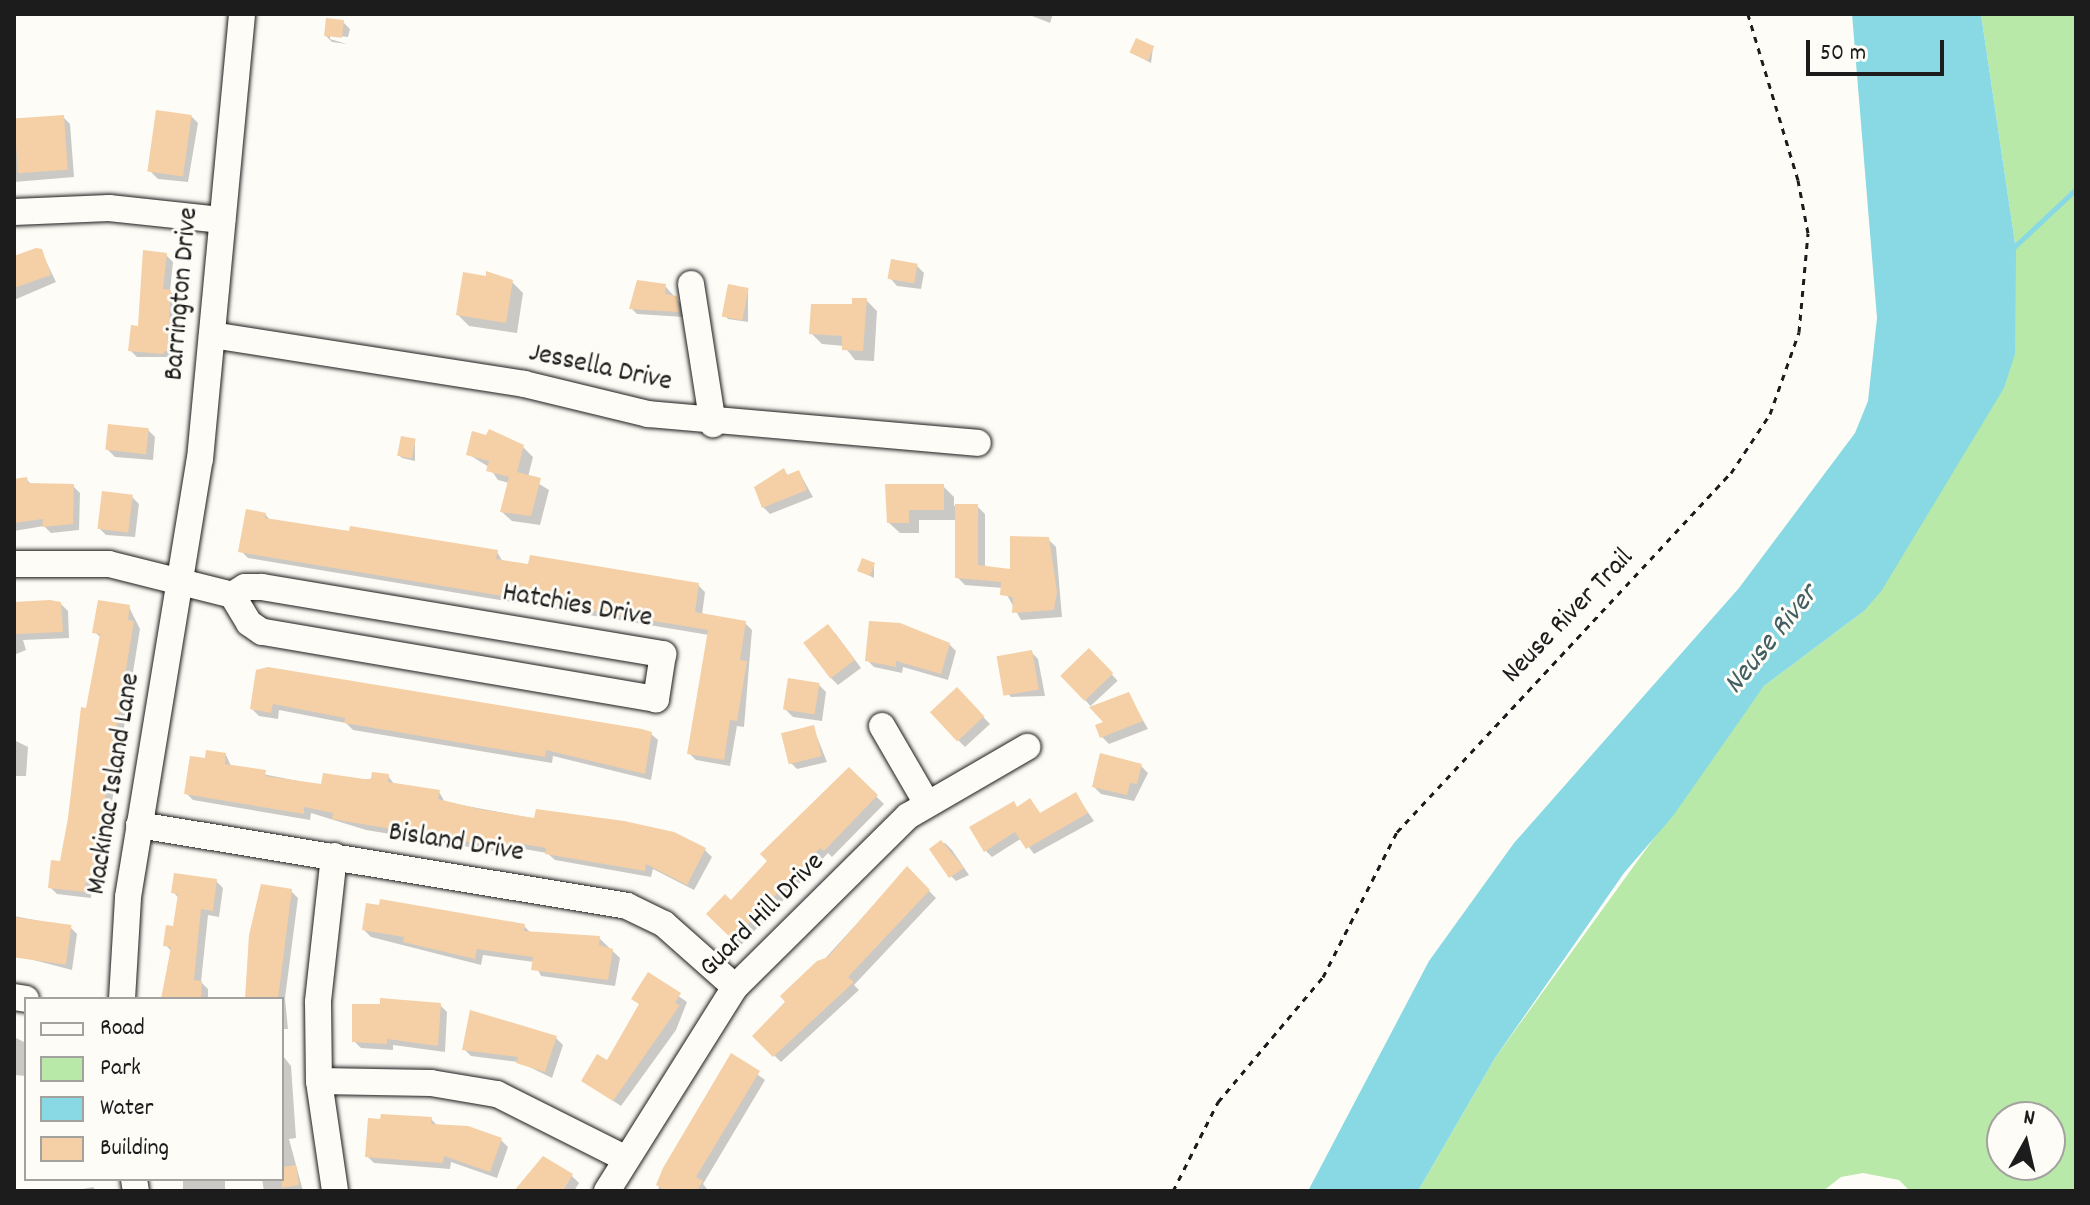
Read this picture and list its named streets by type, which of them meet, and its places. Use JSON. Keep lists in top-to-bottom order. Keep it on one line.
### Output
{"streets":{"street":["Barrington Drive","Jessella Drive","Hatchies Drive","Mackinac Island Lane","Bisland Drive","Guard Hill Drive"],"path":["Neuse River Trail"]},"crossings":[["Barrington Drive","Jessella Drive"],["Barrington Drive","Hatchies Drive"],["Barrington Drive","Mackinac Island Lane"],["Hatchies Drive","Mackinac Island Lane"],["Mackinac Island Lane","Bisland Drive"],["Bisland Drive","Guard Hill Drive"]],"water":["Neuse River"],"legend":["Road","Park","Water","Building"],"scale_bar":"50 m","north":"top"}
